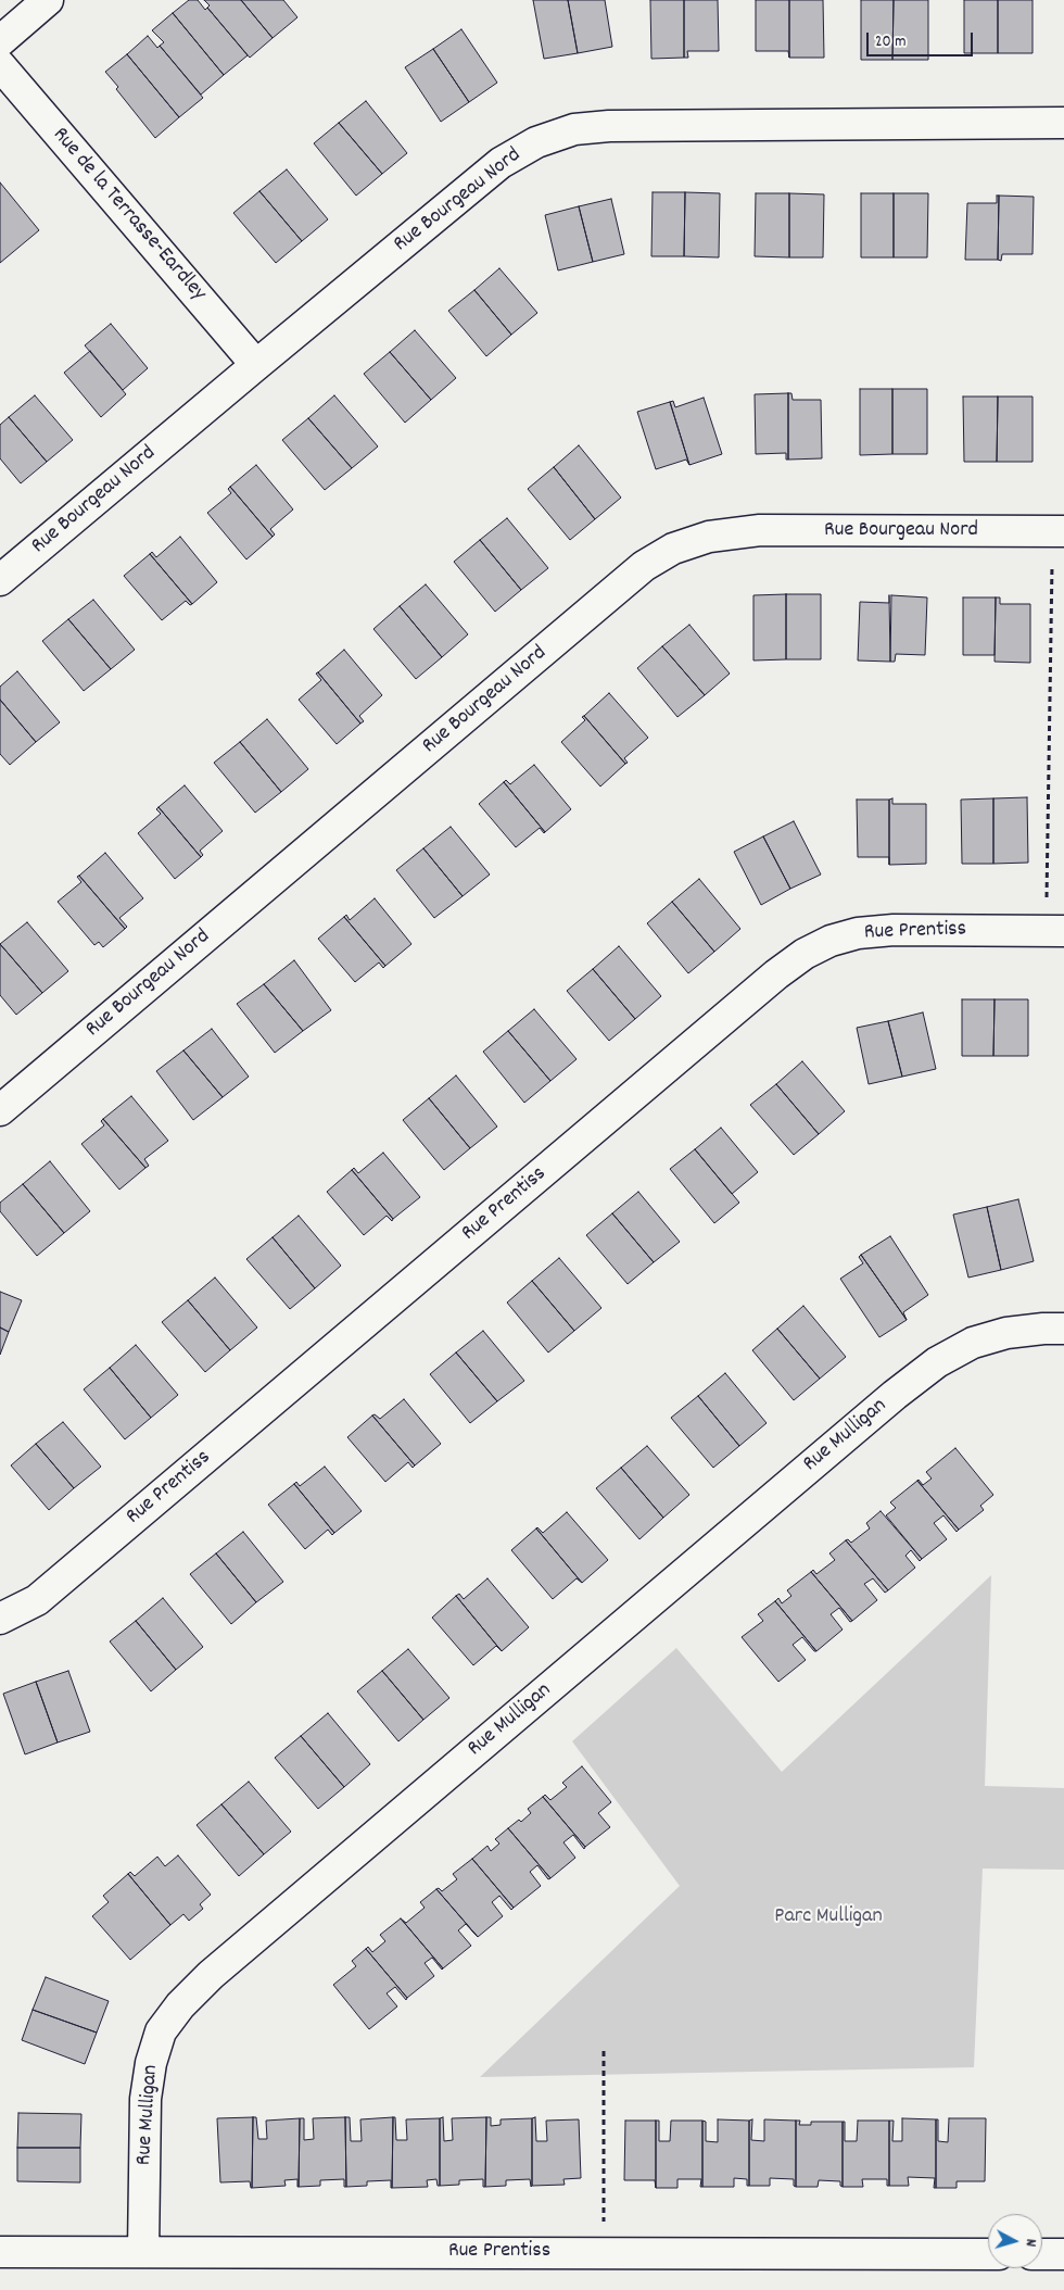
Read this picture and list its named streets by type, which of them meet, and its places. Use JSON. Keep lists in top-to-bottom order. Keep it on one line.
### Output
{"streets":{"street":["Rue Bourgeau Nord","Rue de la Terrasse-Eardley","Rue Prentiss","Rue Mulligan"]},"crossings":[["Rue Bourgeau Nord","Rue de la Terrasse-Eardley"],["Rue Prentiss","Rue Mulligan"]],"parks":["Parc Mulligan"],"scale_bar":"20 m","north":"right"}
